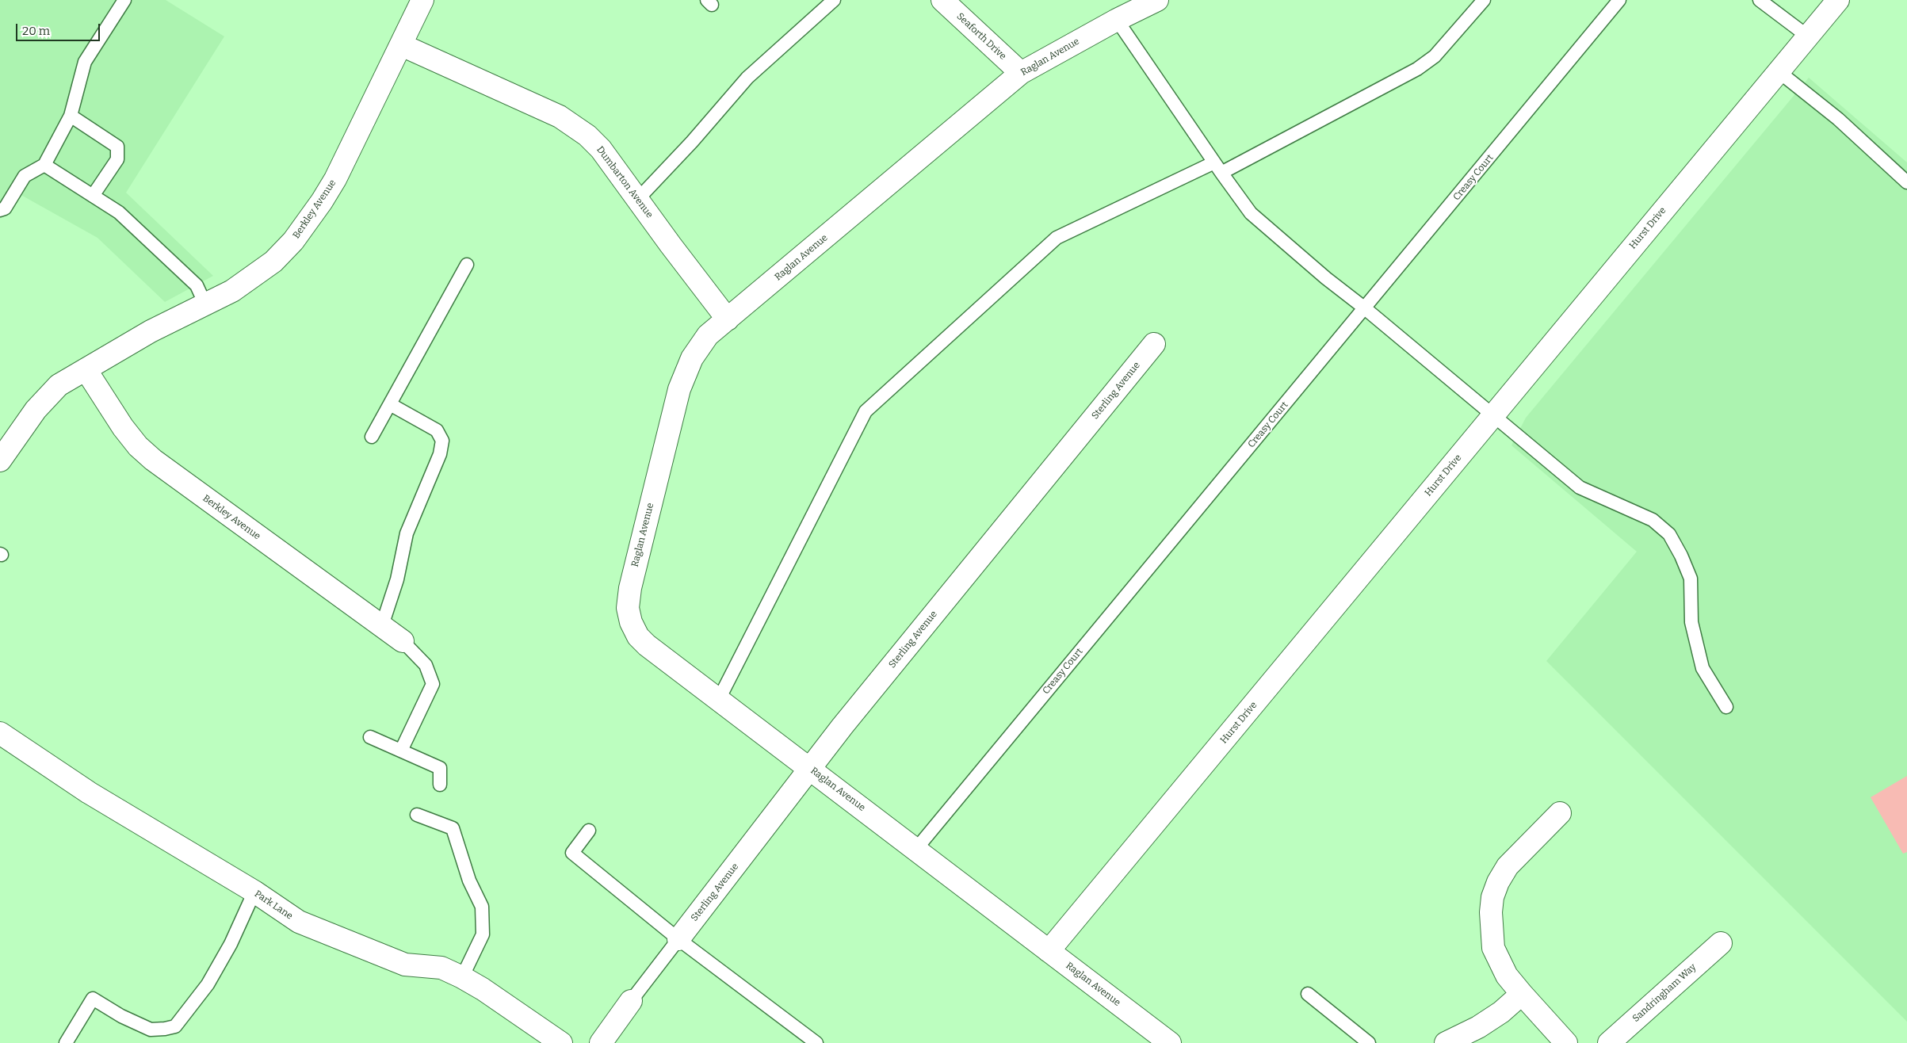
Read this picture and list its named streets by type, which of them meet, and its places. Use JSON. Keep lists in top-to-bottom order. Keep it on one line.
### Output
{"streets":{"street":["Seaforth Drive","Raglan Avenue","Dumbarton Avenue","Berkley Avenue","Hurst Drive","Sterling Avenue","Park Lane","Sandringham Way"],"lane":["Creasy Court"]},"crossings":[["Seaforth Drive","Raglan Avenue"],["Raglan Avenue","Creasy Court"],["Raglan Avenue","Dumbarton Avenue"],["Raglan Avenue","Hurst Drive"],["Raglan Avenue","Sterling Avenue"],["Dumbarton Avenue","Berkley Avenue"]],"scale_bar":"20 m"}
